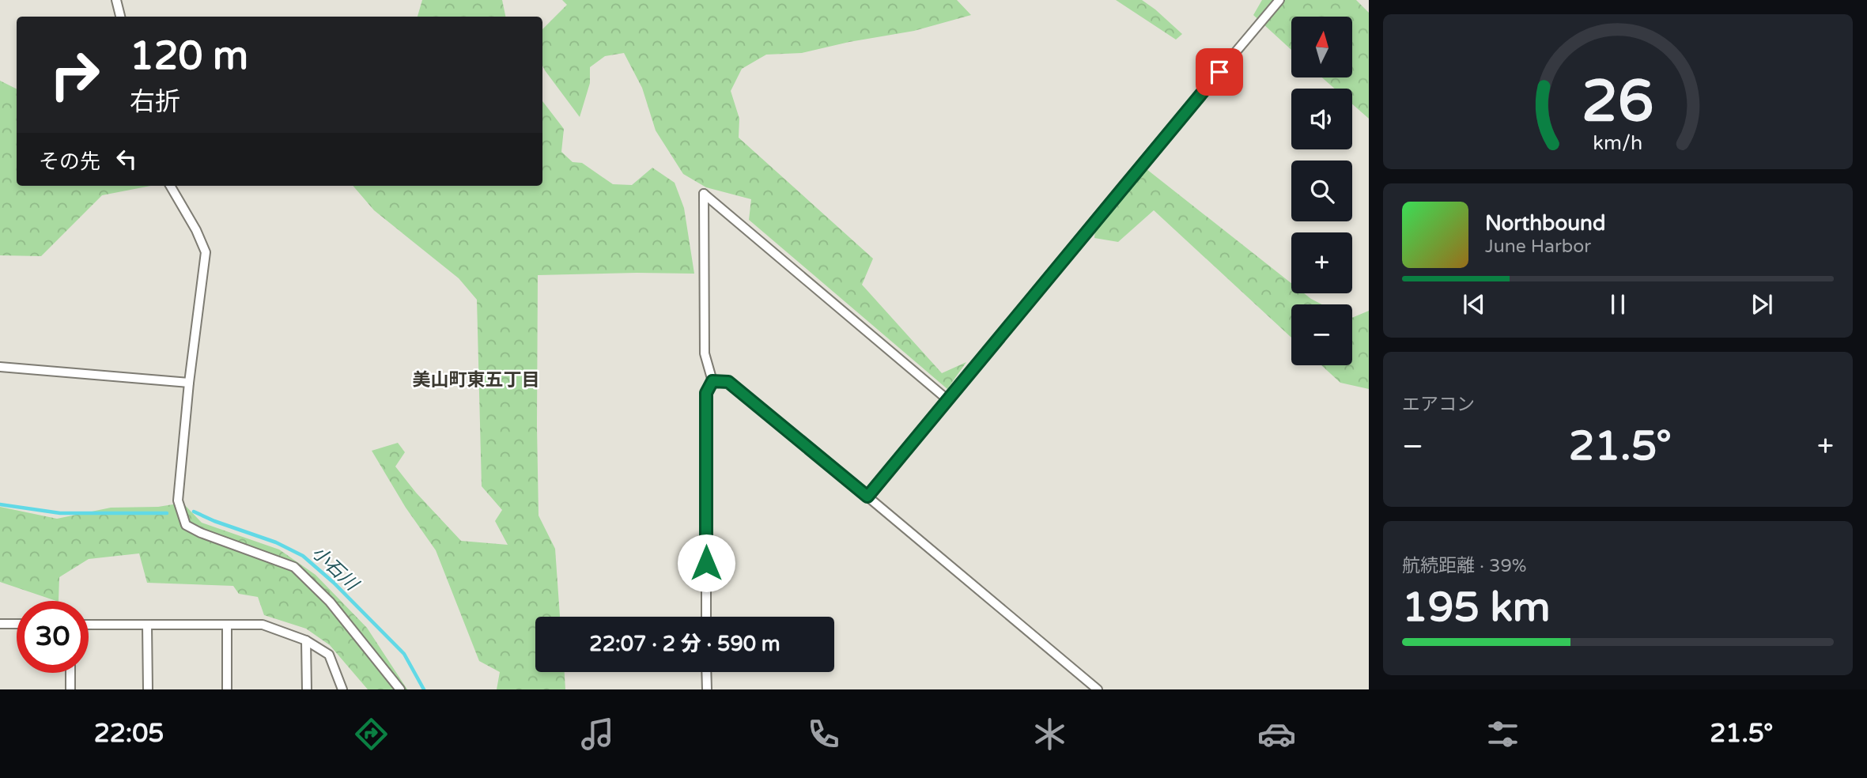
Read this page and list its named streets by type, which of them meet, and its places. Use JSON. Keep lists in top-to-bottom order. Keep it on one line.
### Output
{"districts":["美山町東五丁目"],"water":["小石川"],"north":"top","page":{"map_buttons":["+","−"],"turn":["120 m","右折"],"then":"その先","song":["Northbound","June Harbor"],"tile":["エアコン",["航続距離 · 39%","195 km"]],"heat":["−","21.5°","+"],"limit":"30","trip":"22:07 · 2 分 · 590 m","tabs":["22:05","21.5°"],"gauge":["26","km/h"]}}
